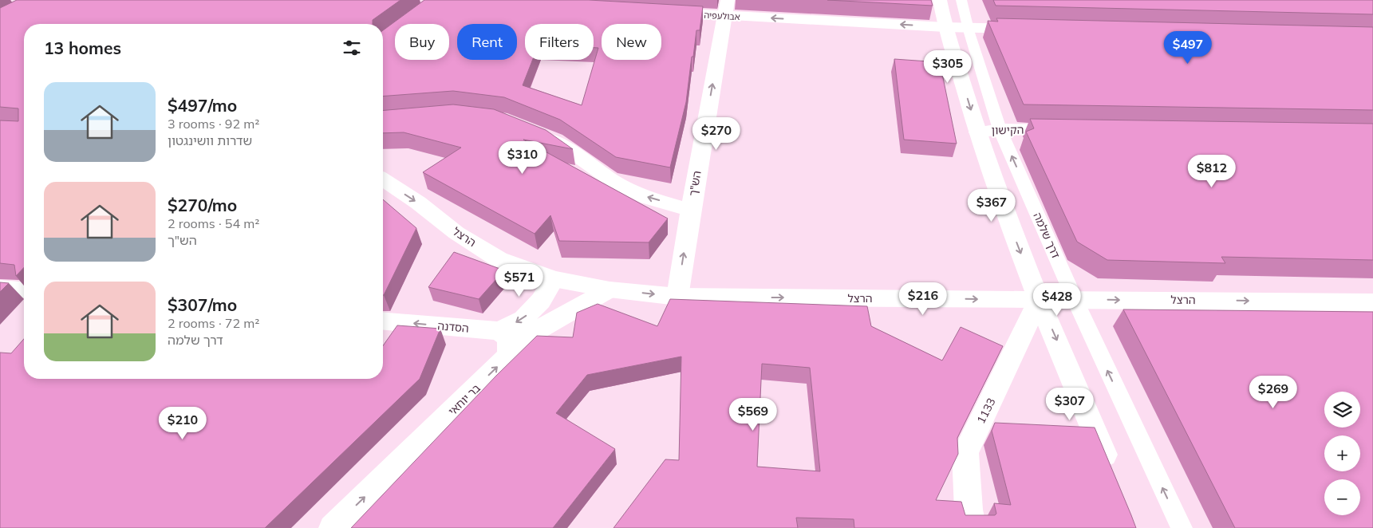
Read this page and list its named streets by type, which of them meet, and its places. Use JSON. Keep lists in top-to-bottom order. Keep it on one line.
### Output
{"streets":{"street":["אבולעפיה","הקישון","הש\"ך","הרצל","הסדנה","בר יוחאי","1133"],"lane":["דרך שלמה"]},"crossings":[["אבולעפיה","הש\"ך"],["אבולעפיה","דרך שלמה"],["הקישון","דרך שלמה"],["הש\"ך","הרצל"],["דרך שלמה","הרצל"],["הרצל","בר יוחאי"],["הרצל","1133"]],"one_way":["אבולעפיה","הש\"ך","דרך שלמה","הרצל","הסדנה","בר יוחאי"],"page":{"chip":["Buy","Rent","Filters","New"],"heading":"13 homes","price":["$497","$305","$270","$310","$812","$367","$571","$216","$428","$269","$307","$569","$210"],"list":[{"name":"$497/mo","note":"3 rooms · 92 m² · שדרות וושינגטון"},{"name":"$270/mo","note":"2 rooms · 54 m² · הש\"ך"},{"name":"$307/mo","note":"2 rooms · 72 m² · דרך שלמה"}],"map_buttons":["+","−"]}}
